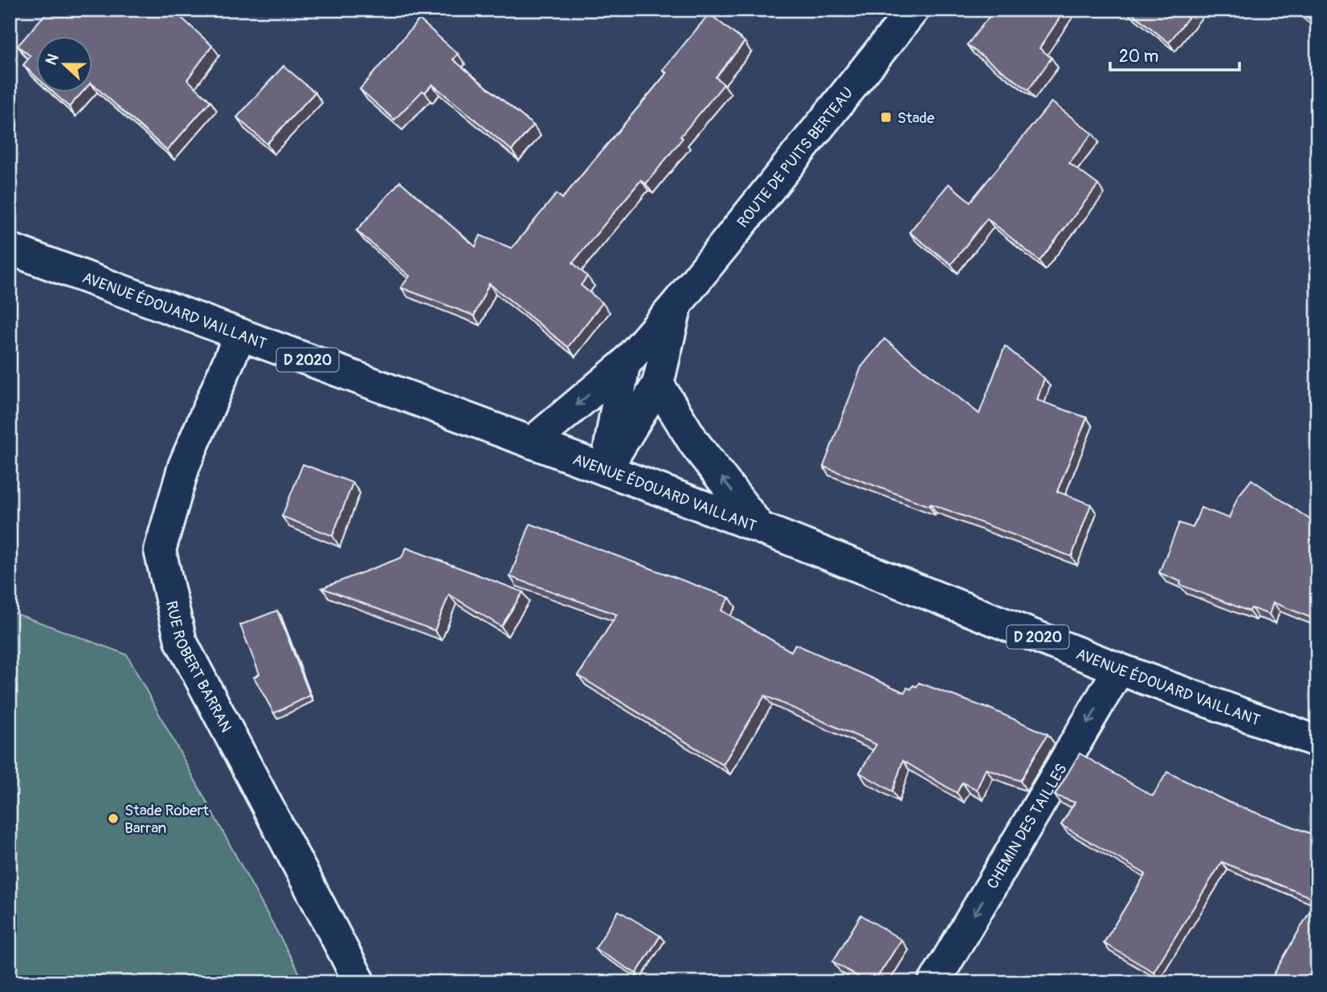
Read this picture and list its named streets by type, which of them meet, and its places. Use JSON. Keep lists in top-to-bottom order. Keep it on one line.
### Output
{"streets":{"street":["ROUTE DE PUITS BERTEAU","AVENUE ÉDOUARD VAILLANT","D 2020","RUE ROBERT BARRAN","CHEMIN DES TAILLES"]},"crossings":[["ROUTE DE PUITS BERTEAU","AVENUE ÉDOUARD VAILLANT"],["AVENUE ÉDOUARD VAILLANT","RUE ROBERT BARRAN"],["AVENUE ÉDOUARD VAILLANT","CHEMIN DES TAILLES"]],"one_way":["CHEMIN DES TAILLES"],"places":{"transit":["Stade"],"other":["Stade Robert Barran"]},"scale_bar":"20 m","north":"left"}
